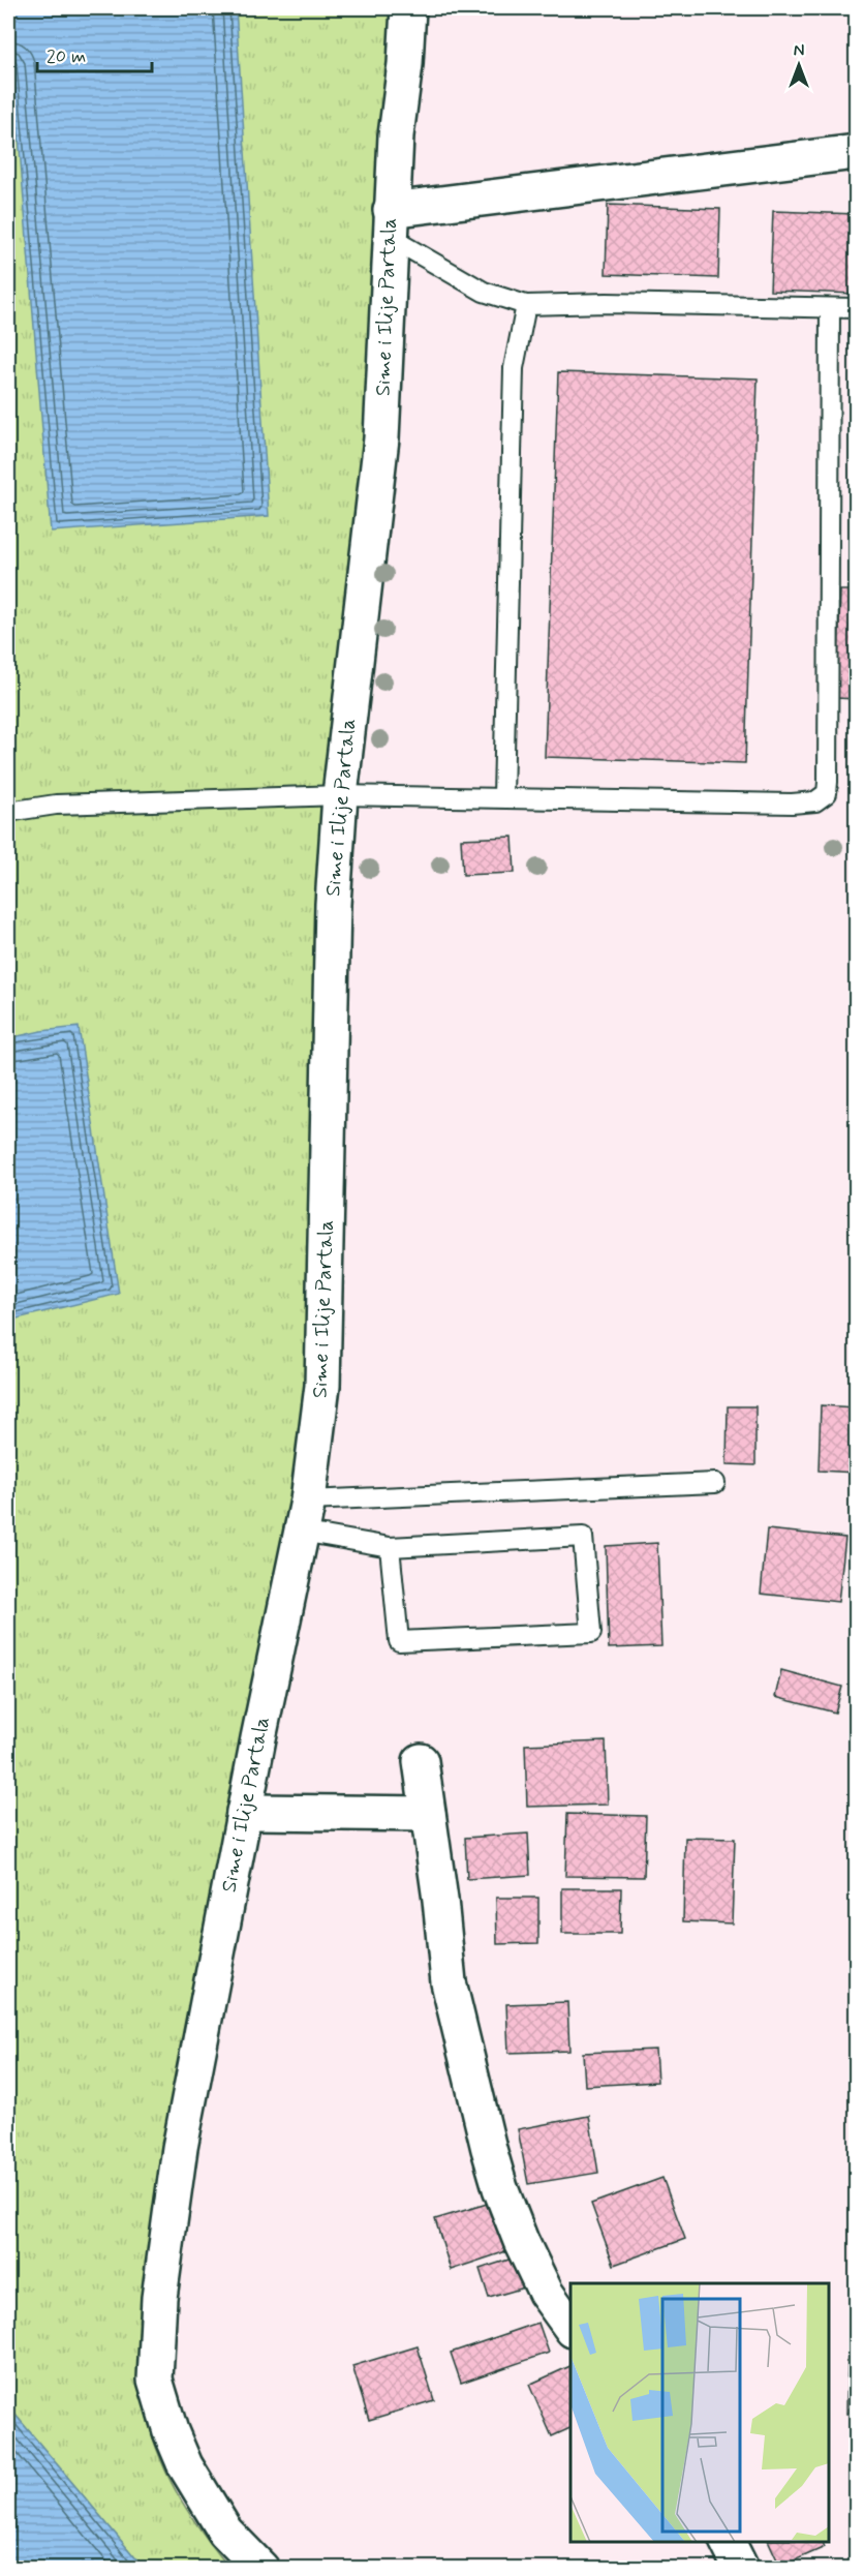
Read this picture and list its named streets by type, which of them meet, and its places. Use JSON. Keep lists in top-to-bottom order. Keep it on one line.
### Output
{"streets":{"street":["Sime i Ilije Partala"]},"scale_bar":"20 m","north":"top"}
